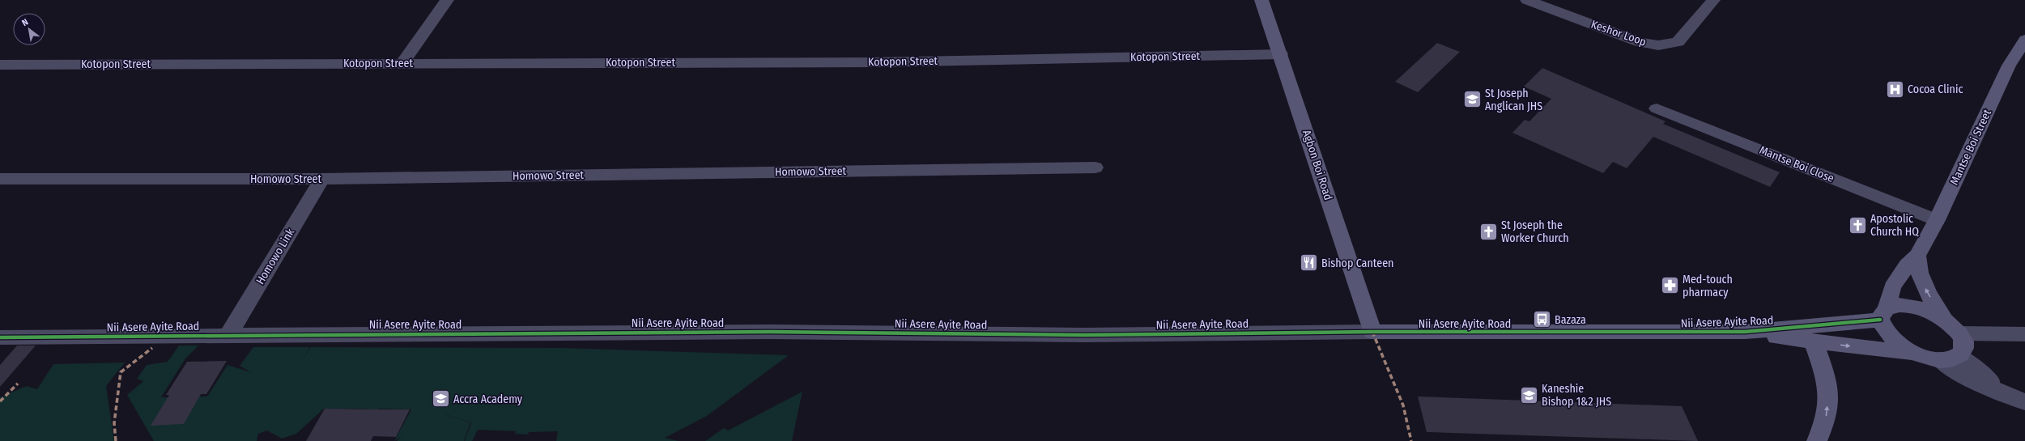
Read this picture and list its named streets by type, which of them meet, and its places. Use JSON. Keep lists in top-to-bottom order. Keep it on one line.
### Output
{"streets":{"street":["Keshor Loop","Kotopon Street","Mantse Boi Street","Mantse Boi Close","Agbon Boi Road","Homowo Street","Homowo Link","Nii Asere Ayite Road"]},"crossings":[["Kotopon Street","Agbon Boi Road"],["Mantse Boi Street","Mantse Boi Close"],["Mantse Boi Street","Nii Asere Ayite Road"],["Agbon Boi Road","Nii Asere Ayite Road"],["Homowo Street","Homowo Link"],["Homowo Link","Nii Asere Ayite Road"]],"places":{"hospital":["Cocoa Clinic"],"school or university":["St Joseph Anglican JHS","Kaneshie Bishop 1&2 JHS","Accra Academy"],"church":["Apostolic Church HQ","St Joseph the Worker Church"],"restaurant":["Bishop Canteen"],"pharmacy":["Med-touch pharmacy"],"bus stop":["Bazaza"]},"north":"top left"}
